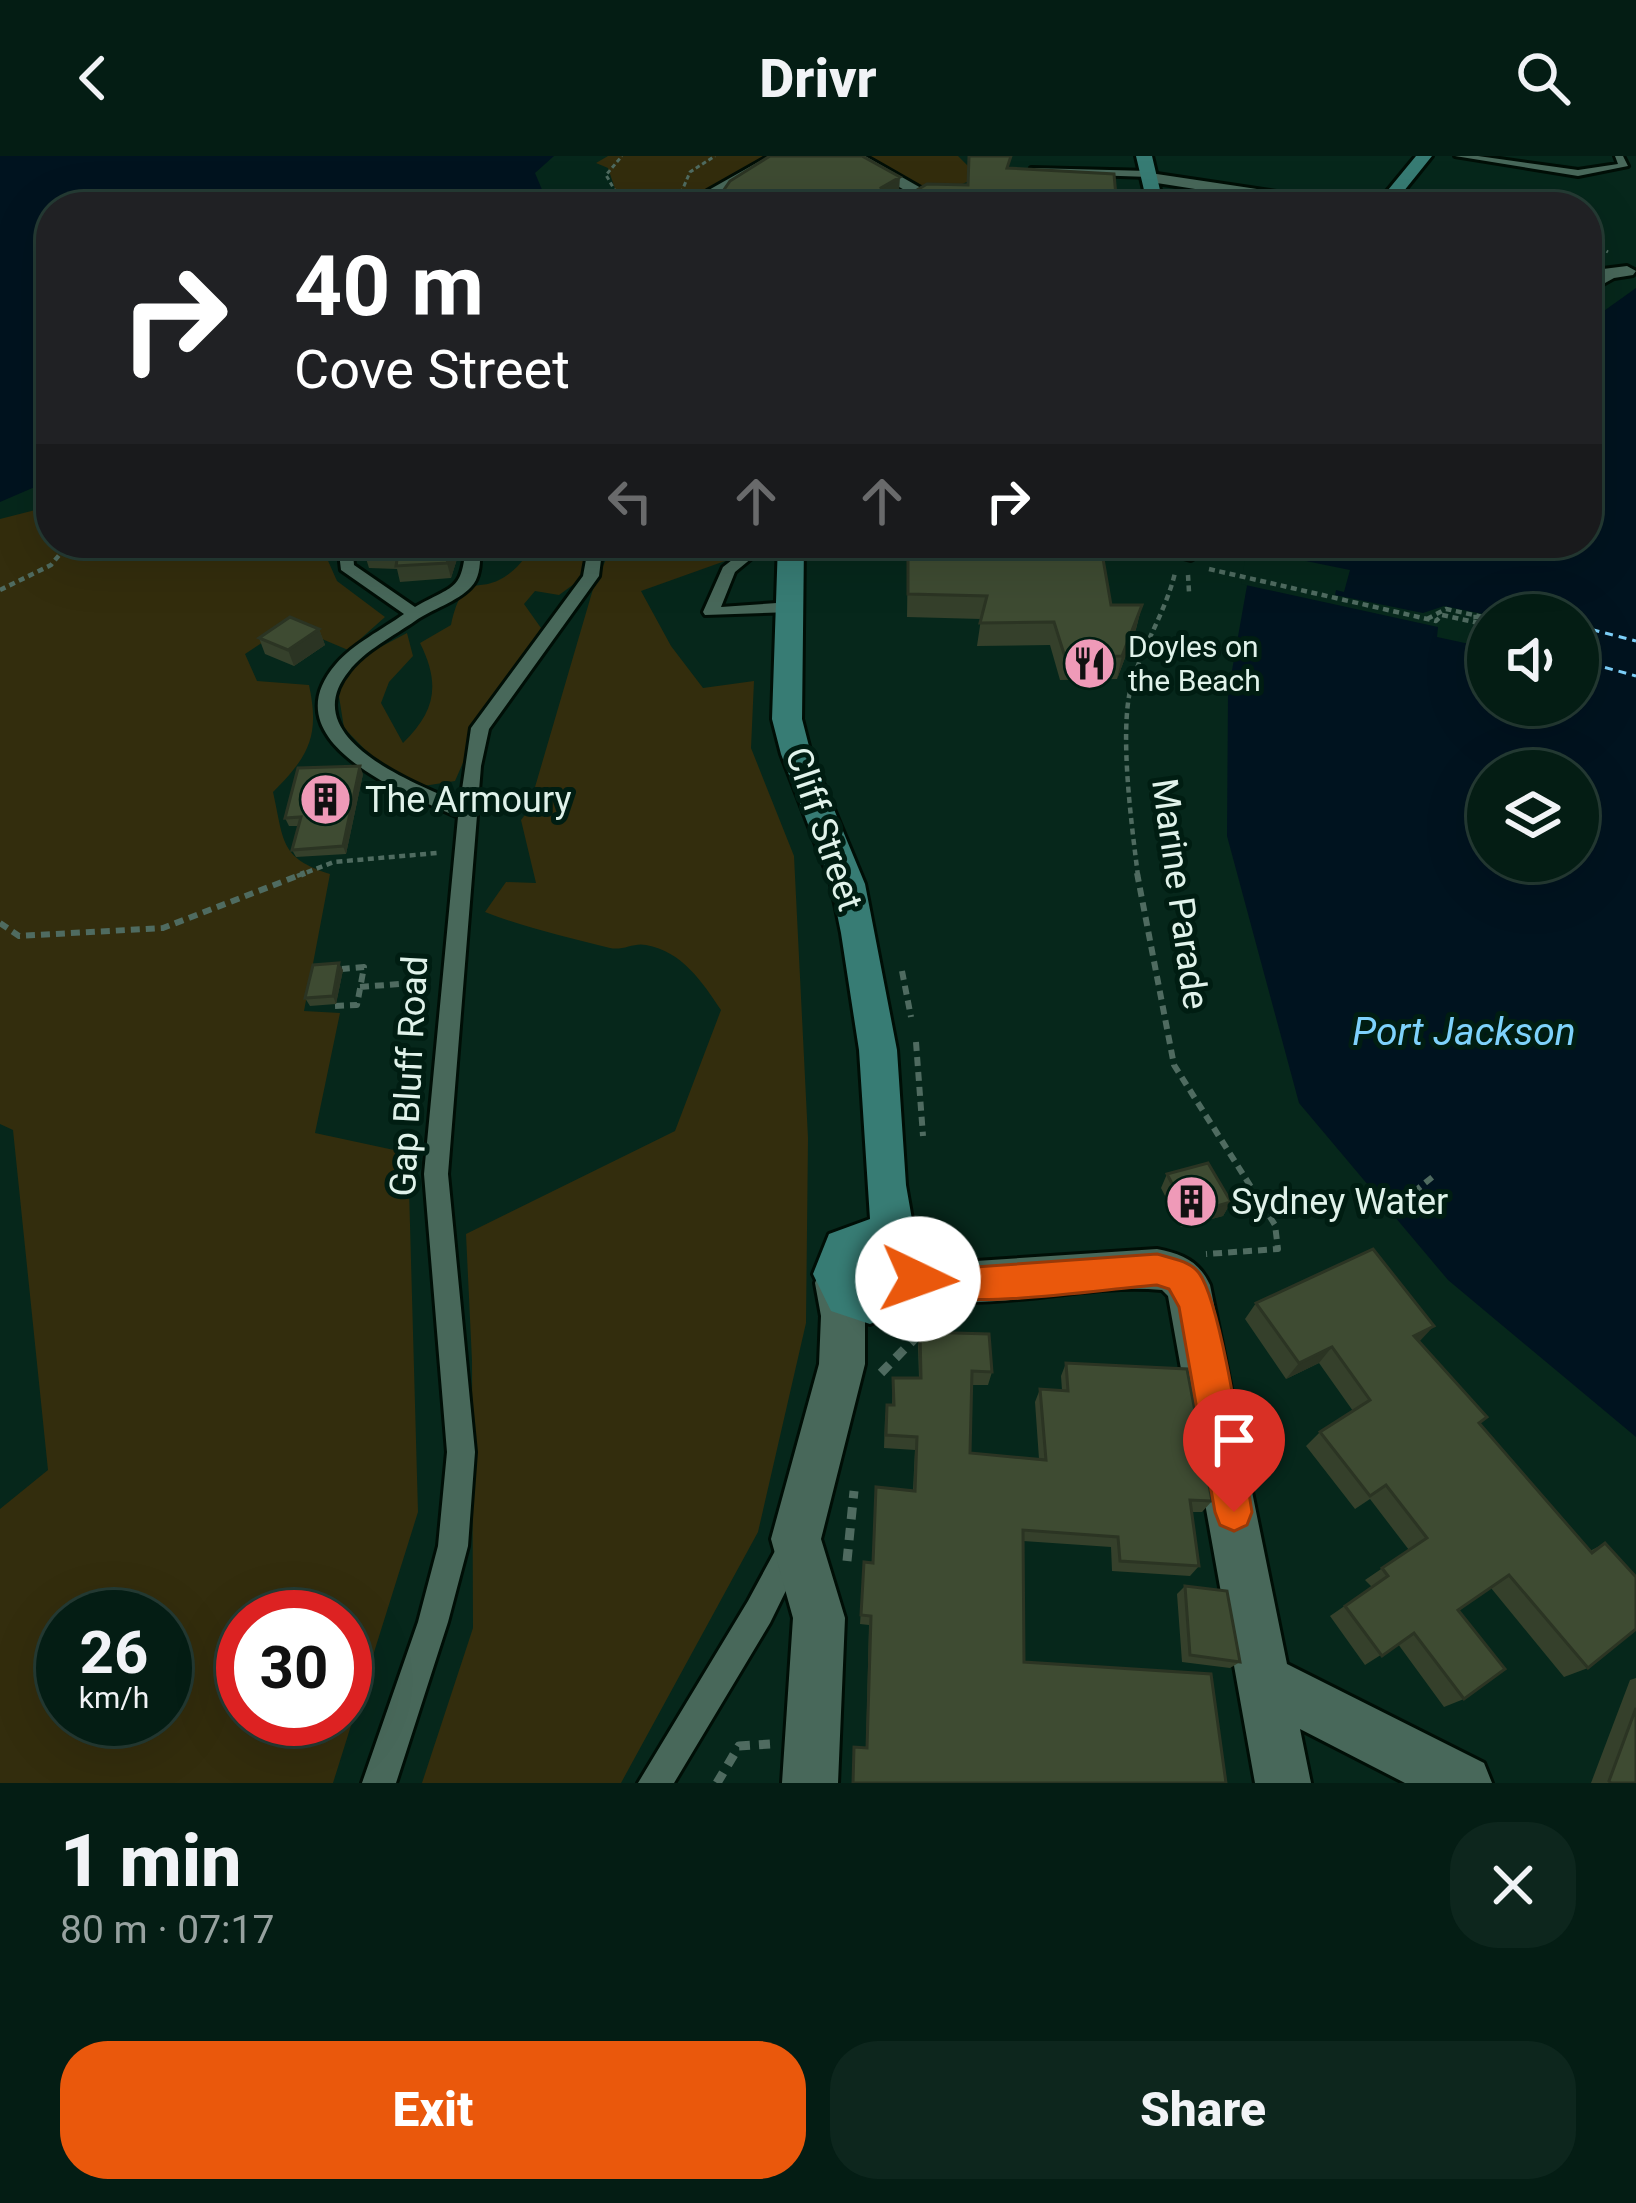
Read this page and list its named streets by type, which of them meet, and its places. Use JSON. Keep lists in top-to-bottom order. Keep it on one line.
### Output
{"streets":{"street":["Cliff Street"],"lane":["Gap Bluff Road"],"path":["Marine Parade"]},"water":["Port Jackson"],"places":{"restaurant":["Doyles on the Beach"],"building":["The Armoury","Sydney Water"]},"page":{"header":"Drivr","turn":["40 m","Cove Street"],"speed":"26 km/h","limit":"30","heading":["1 min","80 m · 07:17"],"buttons":["Exit","Share"]}}
